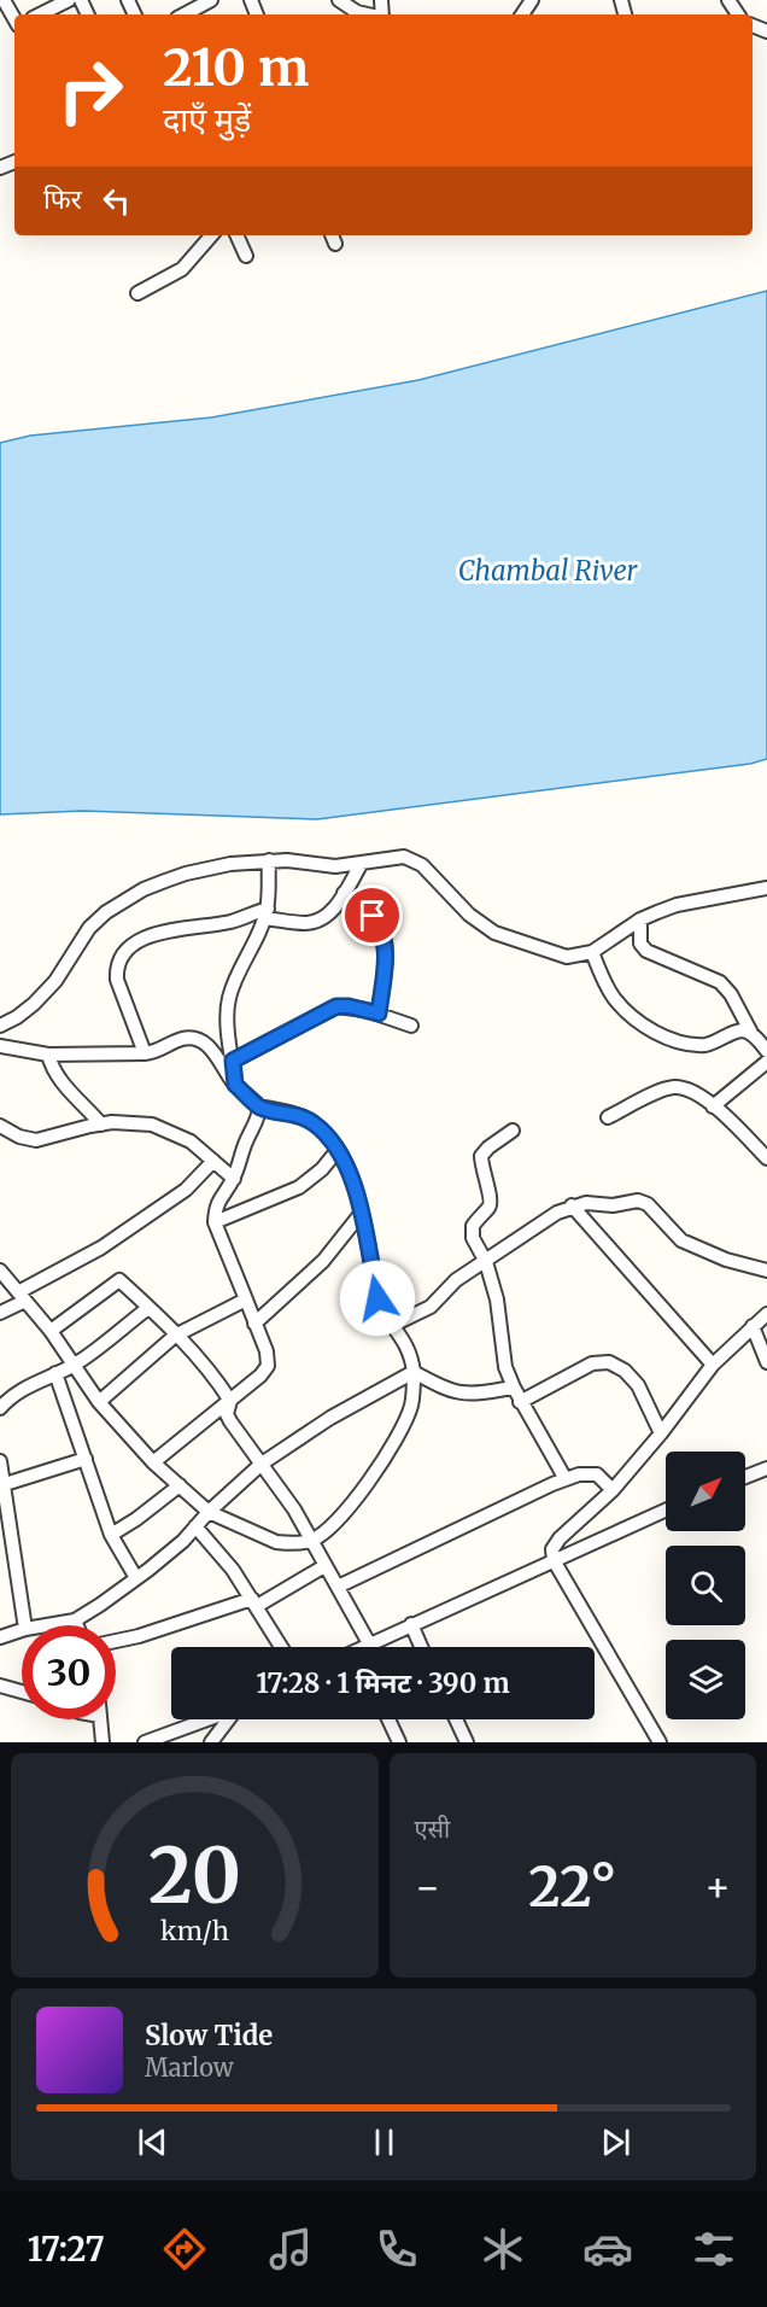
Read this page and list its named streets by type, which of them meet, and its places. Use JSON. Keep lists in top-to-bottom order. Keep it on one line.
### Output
{"water":["Chambal River"],"north":"top right","page":{"turn":["210 m","दाएँ मुड़ें"],"then":"फिर","limit":"30","trip":"17:28 · 1 मिनट · 390 m","tile":"एसी","heat":["−","22°","+"],"song":["Slow Tide","Marlow"],"tabs":"17:27","gauge":["20","km/h"]}}
